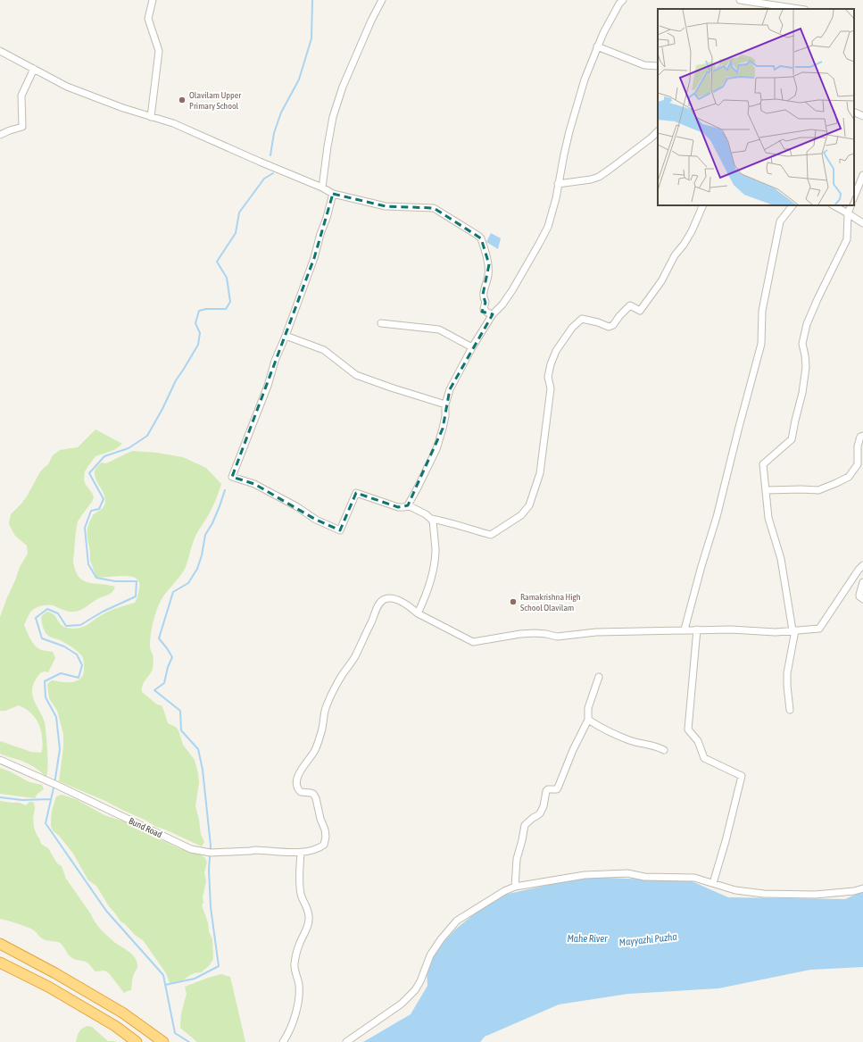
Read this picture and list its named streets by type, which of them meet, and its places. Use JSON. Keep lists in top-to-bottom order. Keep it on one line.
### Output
{"streets":{"street":["Bund Road"]},"water":["Mahe River","Mayyazhi Puzha"],"places":["Olavilam Upper Primary School","Ramakrishna High School Olavilam"]}
